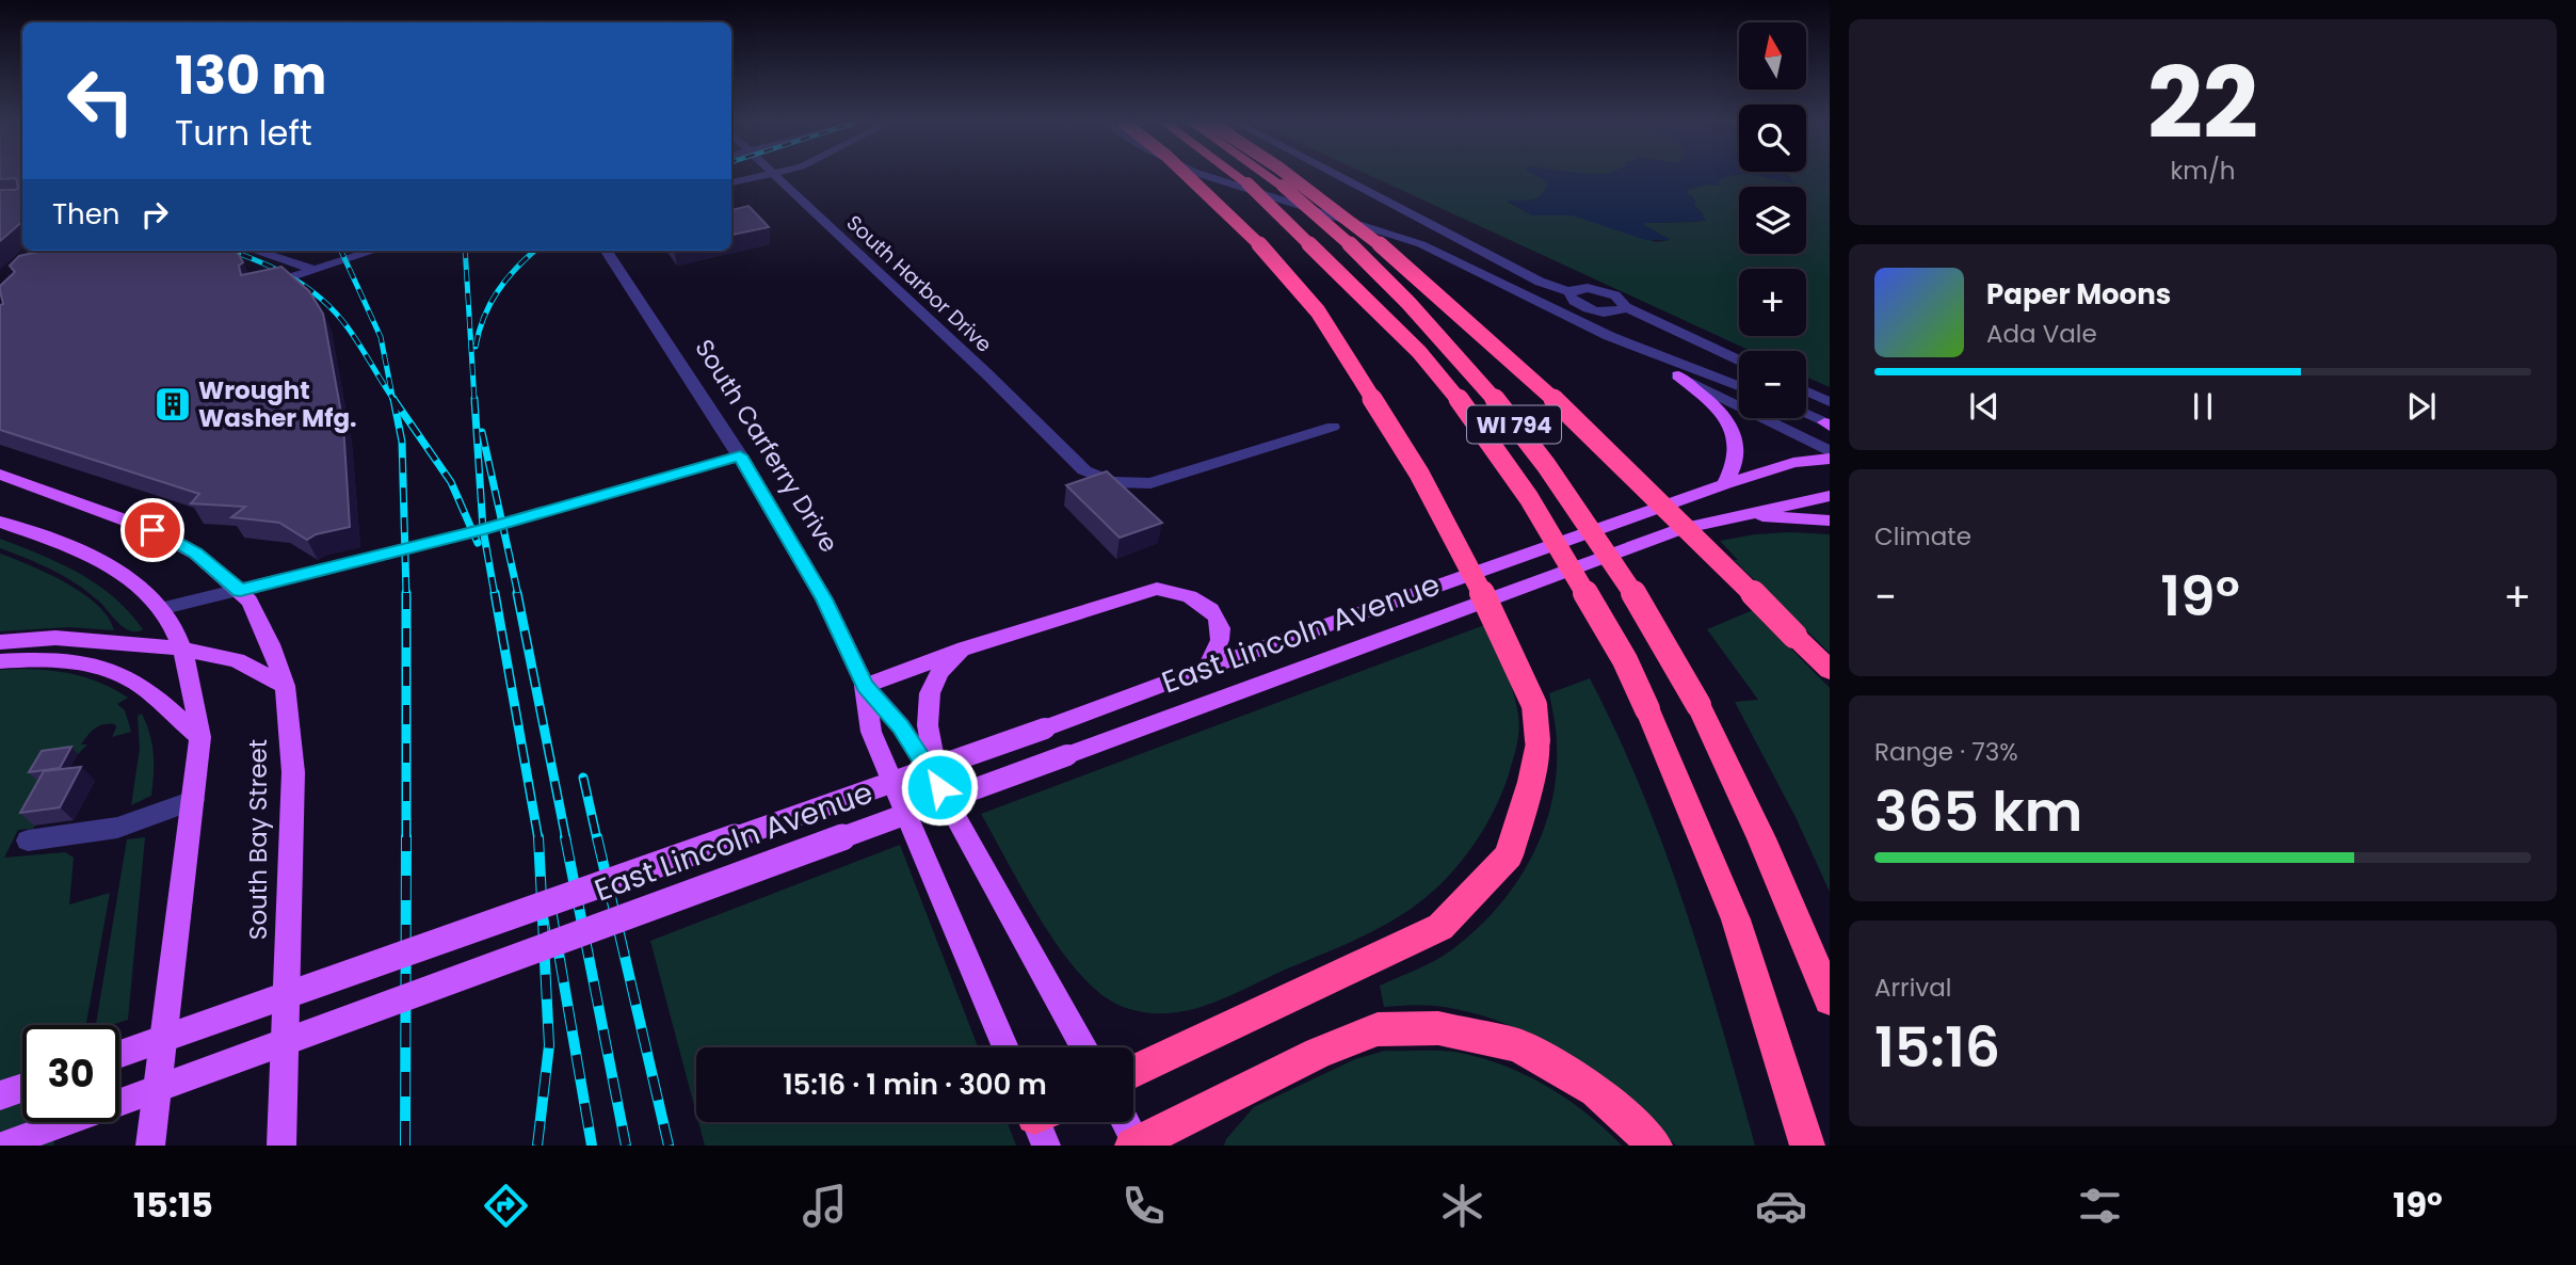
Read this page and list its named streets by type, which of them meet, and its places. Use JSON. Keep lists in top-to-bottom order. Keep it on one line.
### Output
{"streets":{"highway":["WI 794"],"main road":["South Carferry Drive","East Lincoln Avenue","South Bay Street"],"street":["South Harbor Drive"]},"places":{"building":["Wrought Washer Mfg."]},"north":"top","page":{"tile":[["22","km/h"],"Climate",["Range · 73%","365 km"],["Arrival","15:16"]],"map_buttons":["+","−"],"turn":["130 m","Turn left"],"then":"Then","song":["Paper Moons","Ada Vale"],"heat":["−","19°","+"],"limit":"30","trip":"15:16 · 1 min · 300 m","tabs":["15:15","19°"]}}
